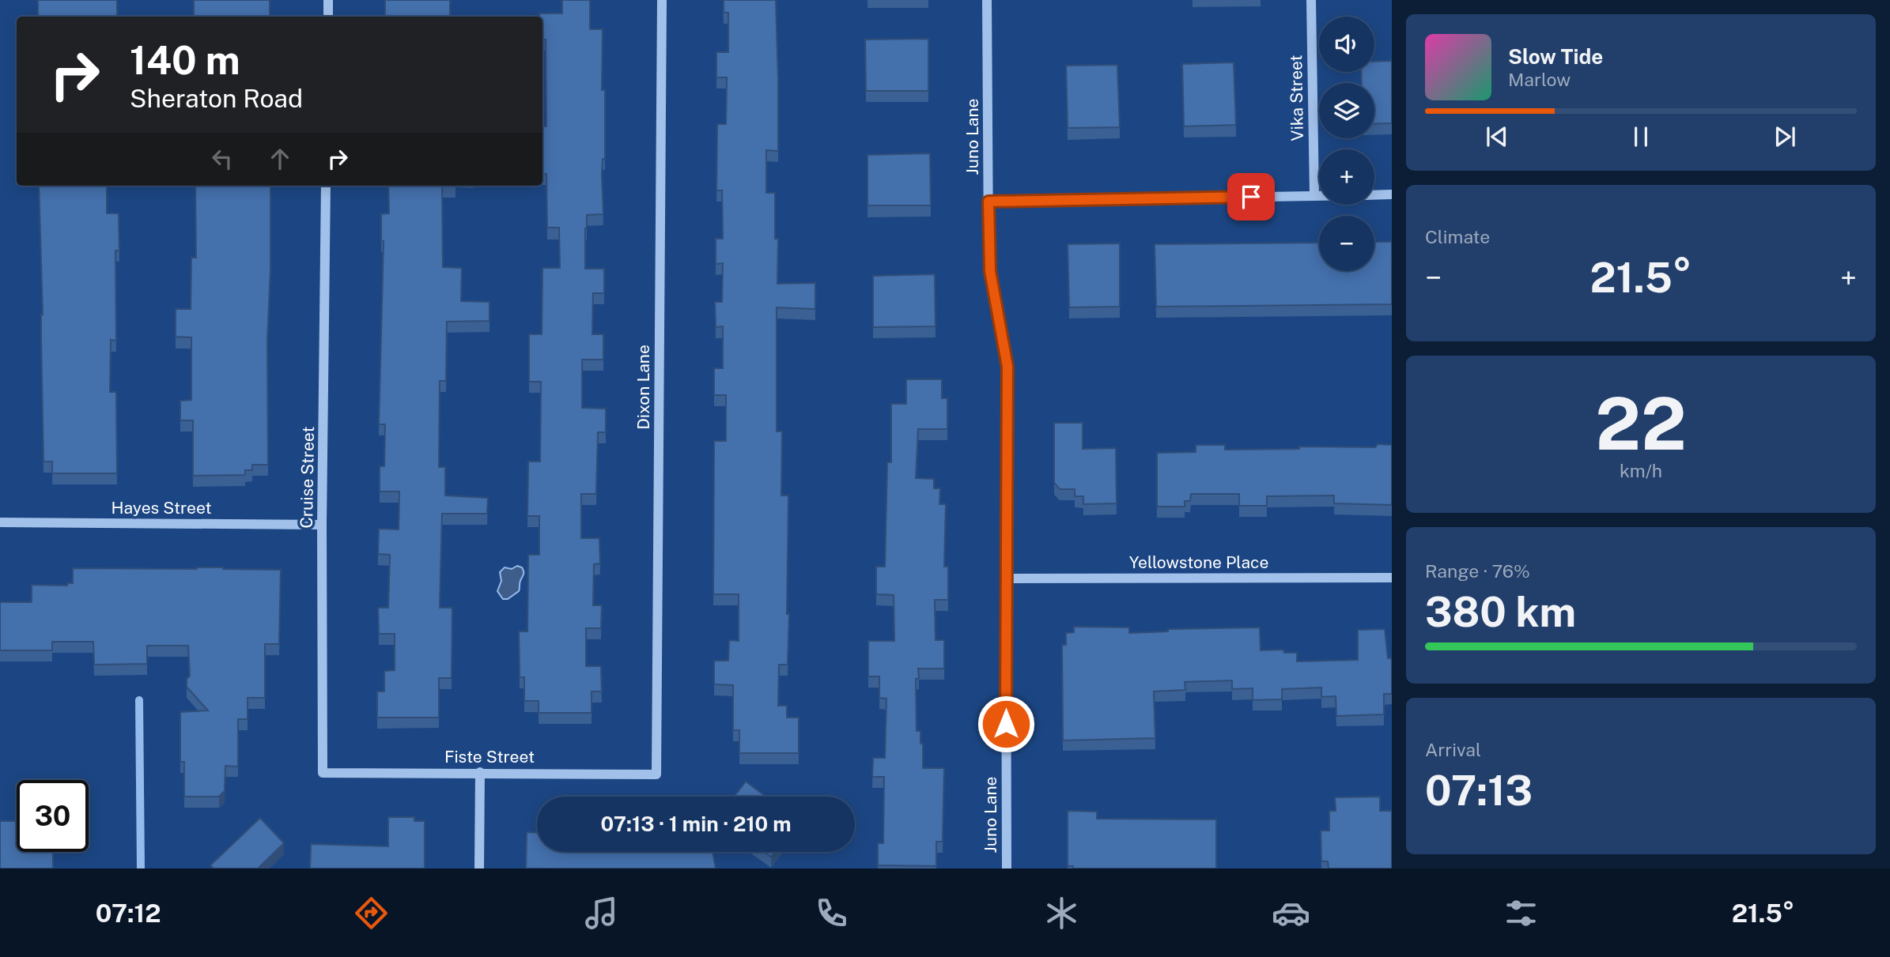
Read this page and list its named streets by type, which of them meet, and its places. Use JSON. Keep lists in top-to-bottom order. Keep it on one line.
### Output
{"streets":{"street":["Vika Street","Juno Lane","Dixon Lane","Cruise Street","Hayes Street","Yellowstone Place","Fiste Street"]},"crossings":[["Juno Lane","Yellowstone Place"],["Dixon Lane","Fiste Street"],["Cruise Street","Hayes Street"],["Cruise Street","Fiste Street"]],"page":{"map_buttons":["+","−"],"turn":["140 m","Sheraton Road"],"song":["Slow Tide","Marlow"],"tile":["Climate",["22","km/h"],["Range · 76%","380 km"],["Arrival","07:13"]],"heat":["−","21.5°","+"],"limit":"30","trip":"07:13 · 1 min · 210 m","tabs":["07:12","21.5°"]}}
